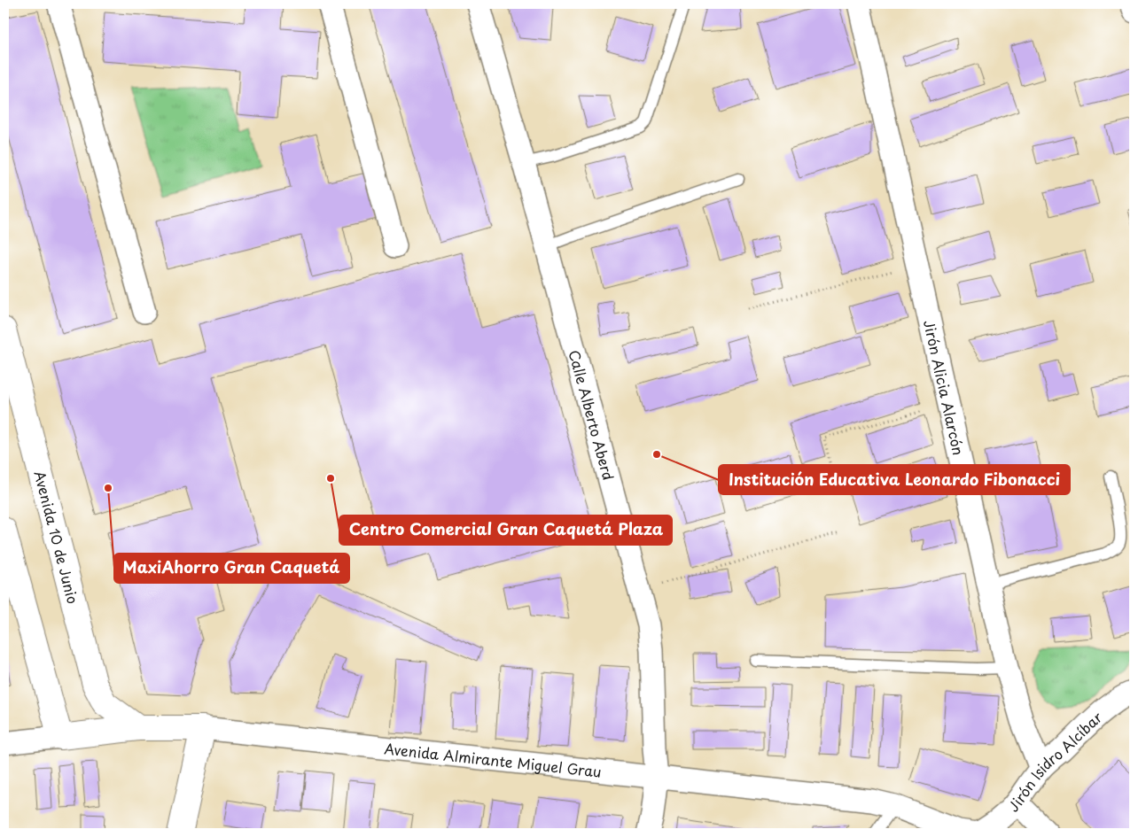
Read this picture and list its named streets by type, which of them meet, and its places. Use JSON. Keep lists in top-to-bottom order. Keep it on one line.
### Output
{"streets":{"street":["Jirón Alicia Alarcón","Calle Alberto Aberd","Avenida 10 de Junio","Avenida Almirante Miguel Grau","Jirón Isidro Alcíbar"]},"crossings":[["Jirón Alicia Alarcón","Jirón Isidro Alcíbar"],["Calle Alberto Aberd","Avenida Almirante Miguel Grau"],["Avenida 10 de Junio","Avenida Almirante Miguel Grau"],["Avenida Almirante Miguel Grau","Jirón Isidro Alcíbar"]],"places":["Institución Educativa Leonardo Fibonacci","Centro Comercial Gran Caquetá Plaza","MaxiAhorro Gran Caquetá"]}
